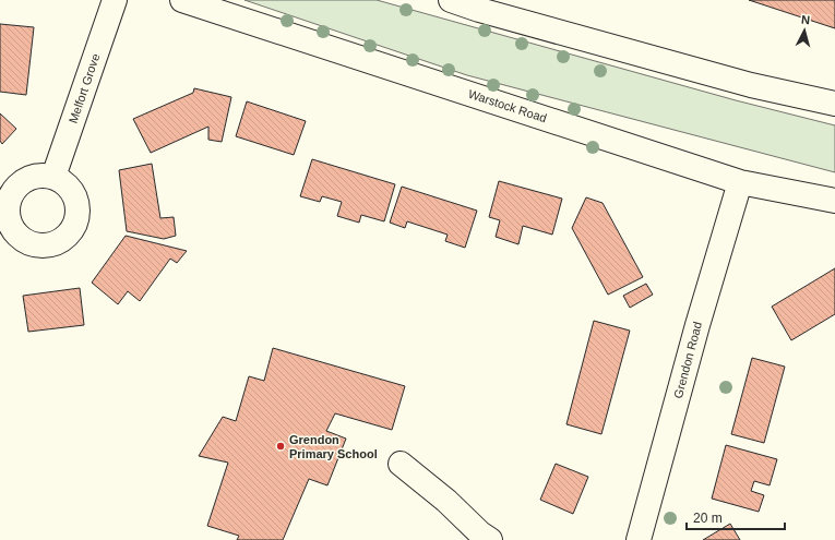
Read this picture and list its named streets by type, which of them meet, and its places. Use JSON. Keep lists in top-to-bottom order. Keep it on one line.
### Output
{"streets":{"street":["Melfort Grove","Warstock Road","Grendon Road"]},"crossings":[["Warstock Road","Grendon Road"]],"places":["Grendon Primary School"],"scale_bar":"20 m","north":"top"}
